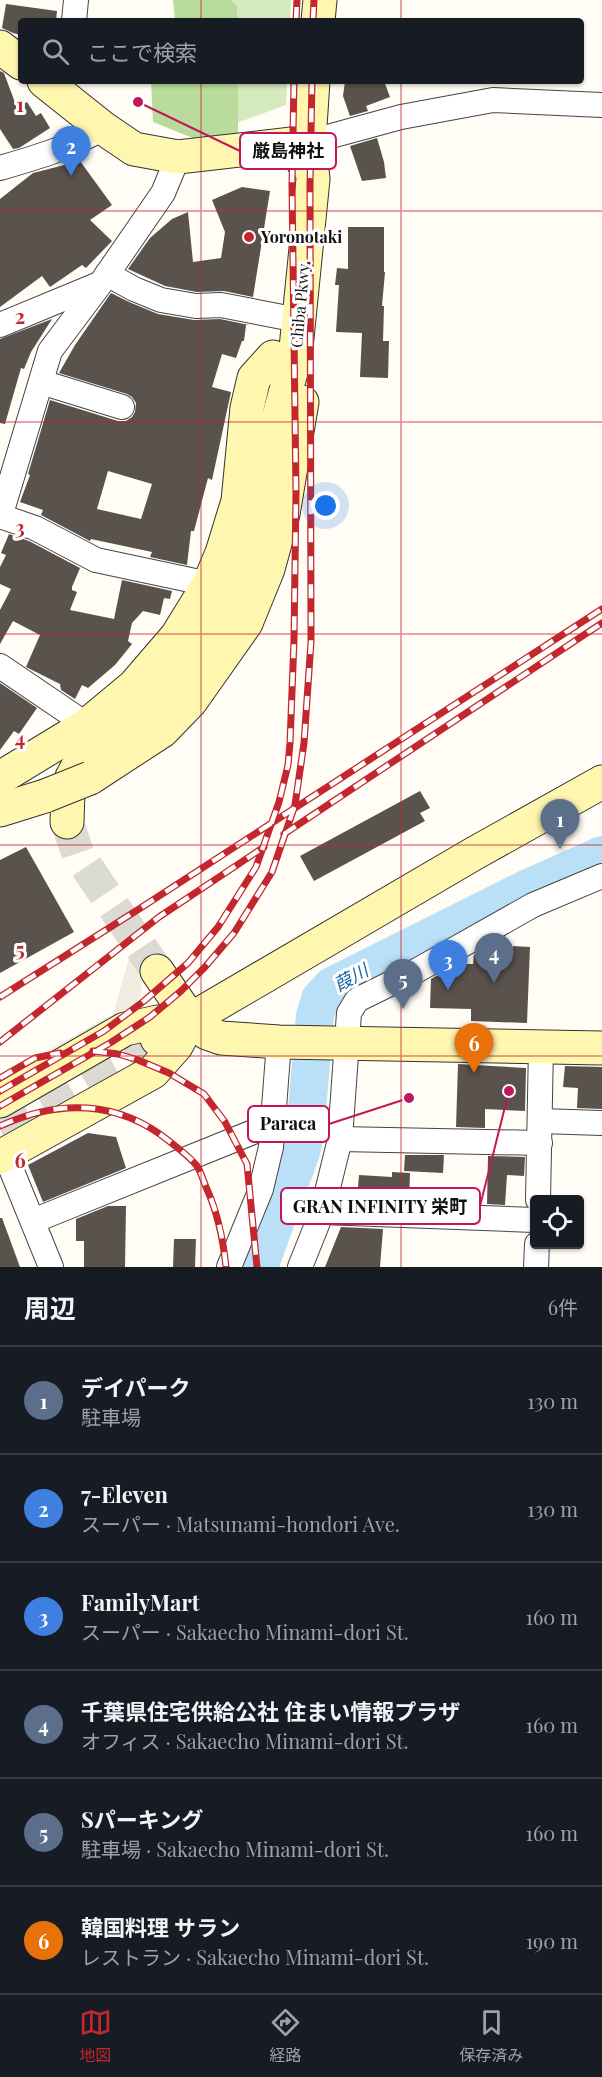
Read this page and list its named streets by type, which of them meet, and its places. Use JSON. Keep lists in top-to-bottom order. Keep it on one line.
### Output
{"streets":{"street":["Chiba Pkwy."]},"water":["葭川"],"places":["厳島神社","Yoronotaki","GRAN INFINITY 栄町","Paraca"],"page":{"search":"ここで検索","pins":["2","1","4","3","5","6"],"heading":["周辺","6件"],"list":[{"mark":"1","name":"デイパーク","note":"駐車場","value":"130 m"},{"mark":"2","name":"7-Eleven","note":"スーパー · Matsunami-hondori Ave.","value":"130 m"},{"mark":"3","name":"FamilyMart","note":"スーパー · Sakaecho Minami-dori St.","value":"160 m"},{"mark":"4","name":"千葉県住宅供給公社 住まい情報プラザ","note":"オフィス · Sakaecho Minami-dori St.","value":"160 m"},{"mark":"5","name":"Sパーキング","note":"駐車場 · Sakaecho Minami-dori St.","value":"160 m"},{"mark":"6","name":"韓国料理 サラン","note":"レストラン · Sakaecho Minami-dori St.","value":"190 m"}],"nav":["地図","経路","保存済み"]},"grid":{"rows":["1","2","3","4","5","6"]}}
